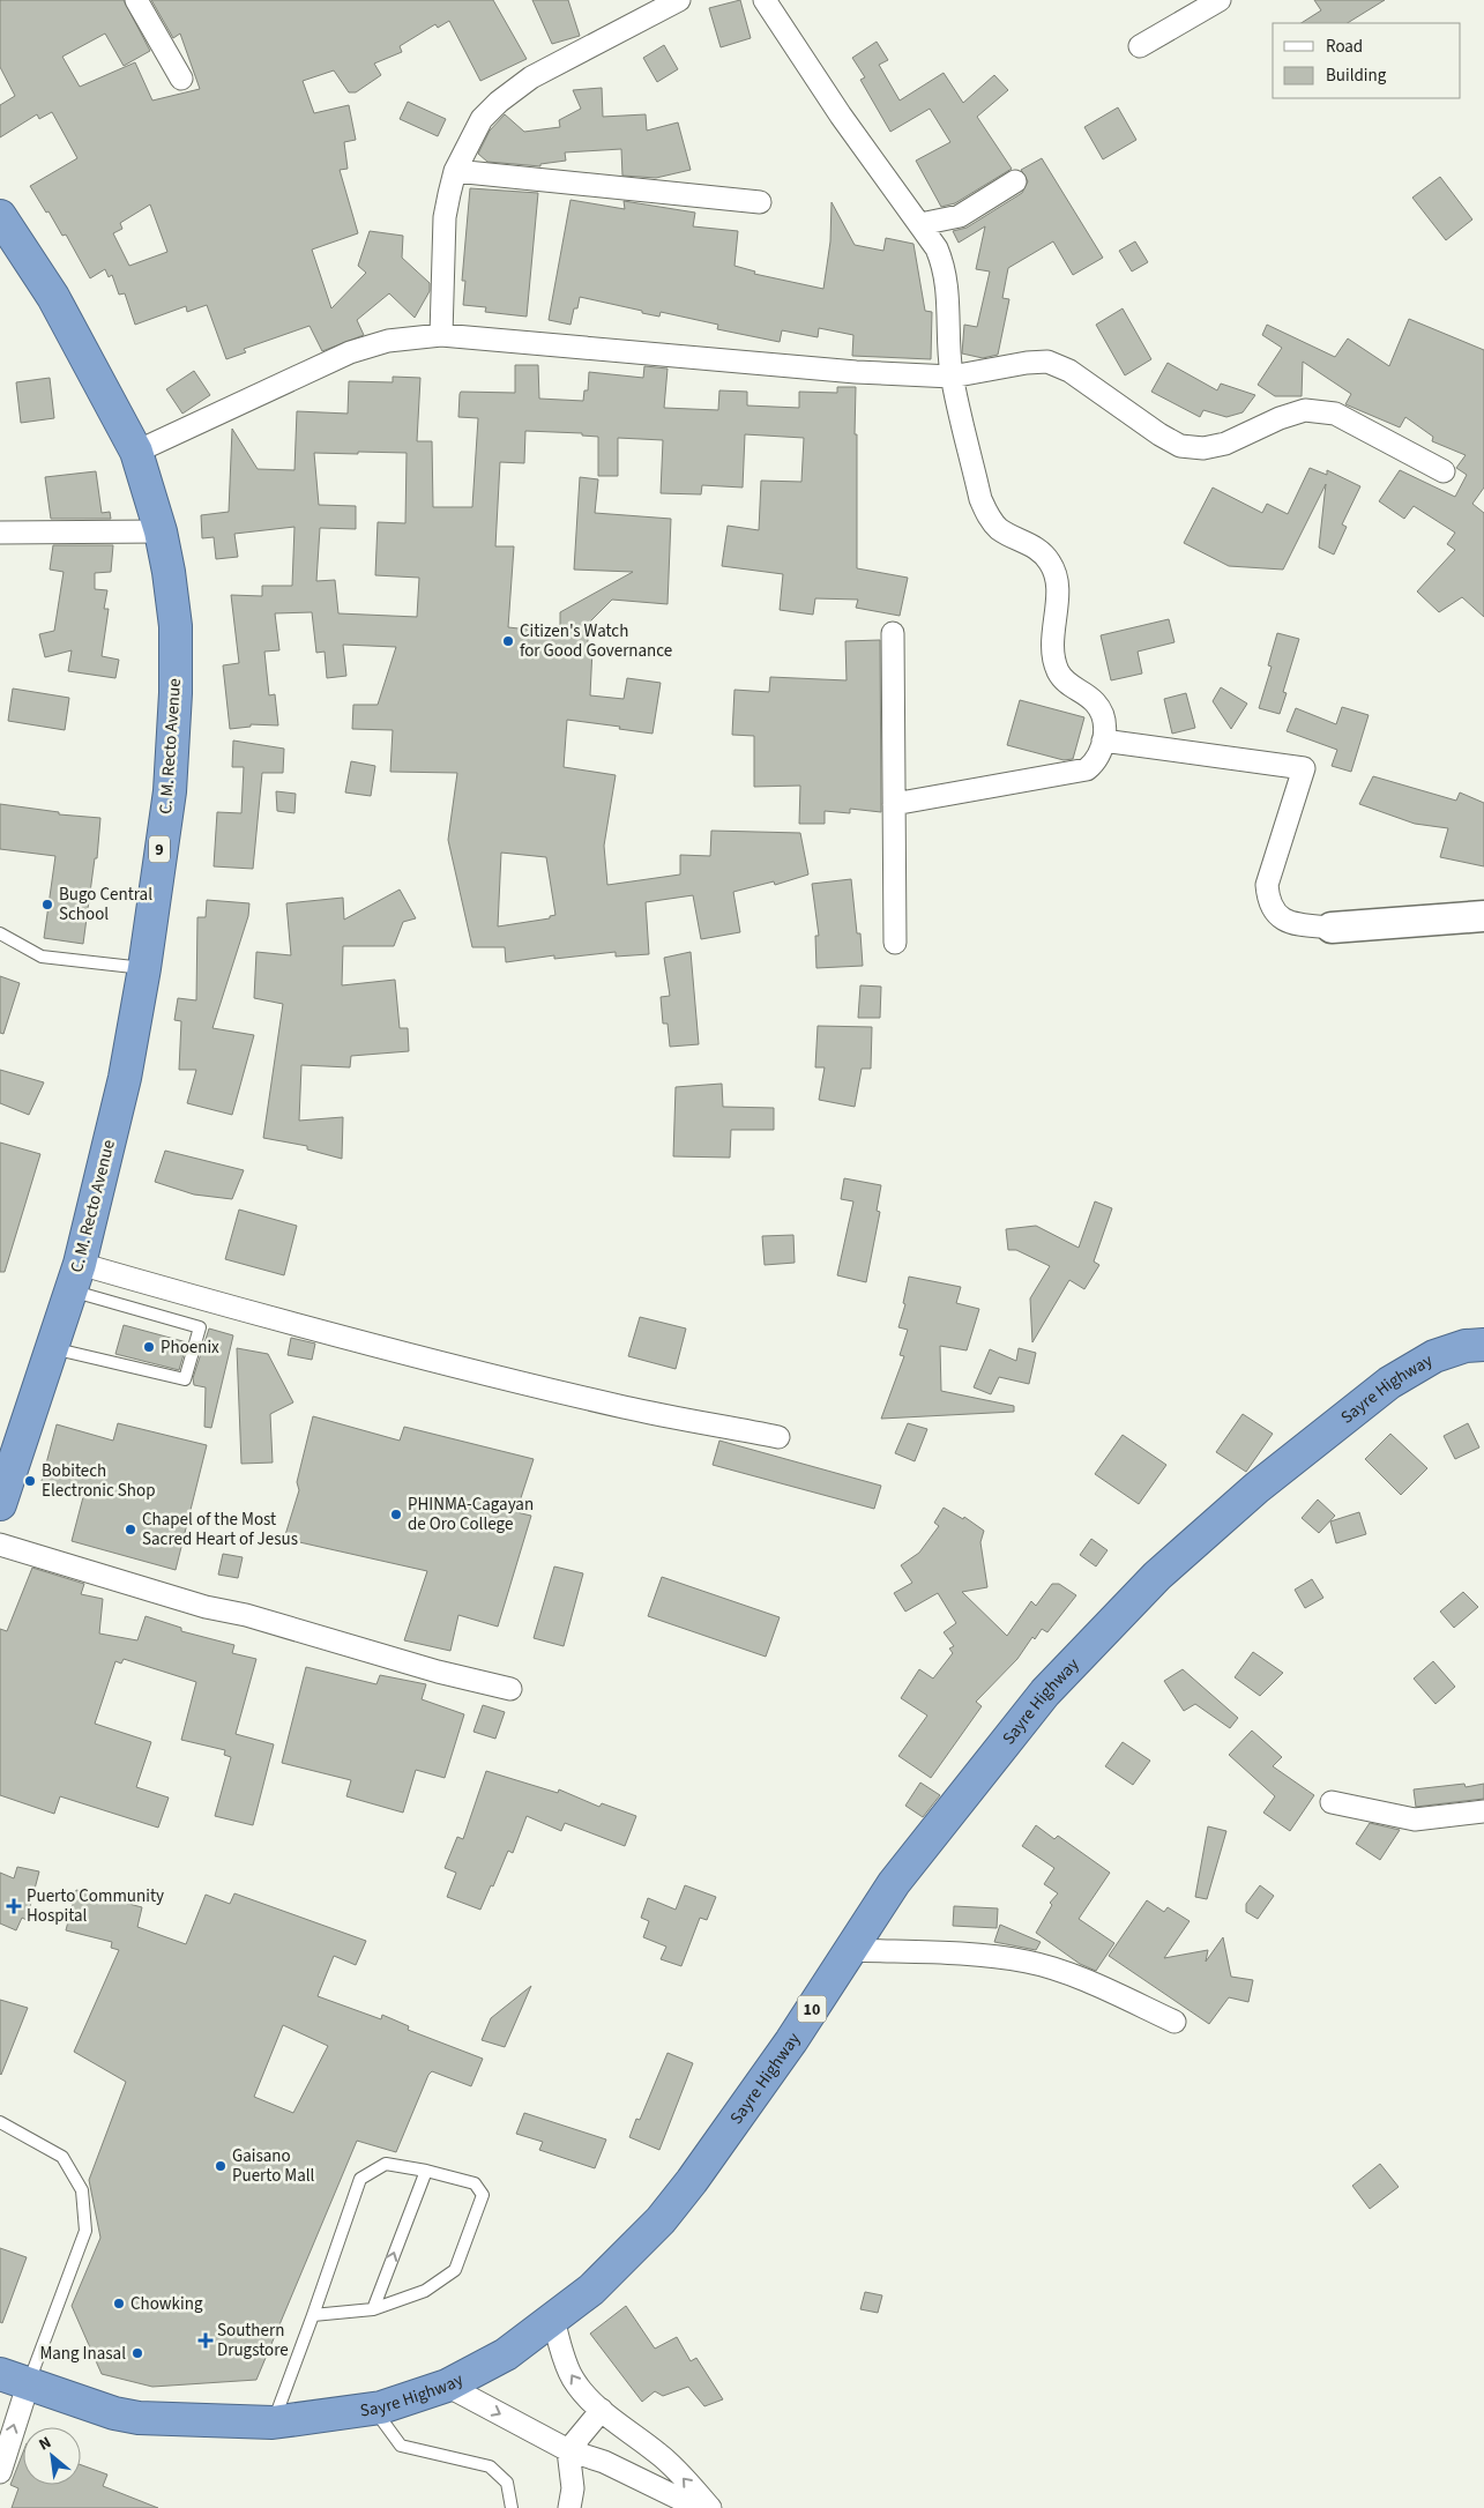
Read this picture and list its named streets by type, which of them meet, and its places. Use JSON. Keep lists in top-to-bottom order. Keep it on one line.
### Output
{"streets":{"highway":["C. M. Recto Avenue","9","Sayre Highway","10"]},"places":{"other":["Citizen's Watch for Good Governance","Bugo Central School","Phoenix","Bobitech Electronic Shop","PHINMA-Cagayan de Oro College","Chapel of the Most Sacred Heart of Jesus","Gaisano Puerto Mall","Chowking","Mang Inasal"],"health":["Puerto Community Hospital","Southern Drugstore"]},"legend":["Road","Building"],"north":"top left"}
